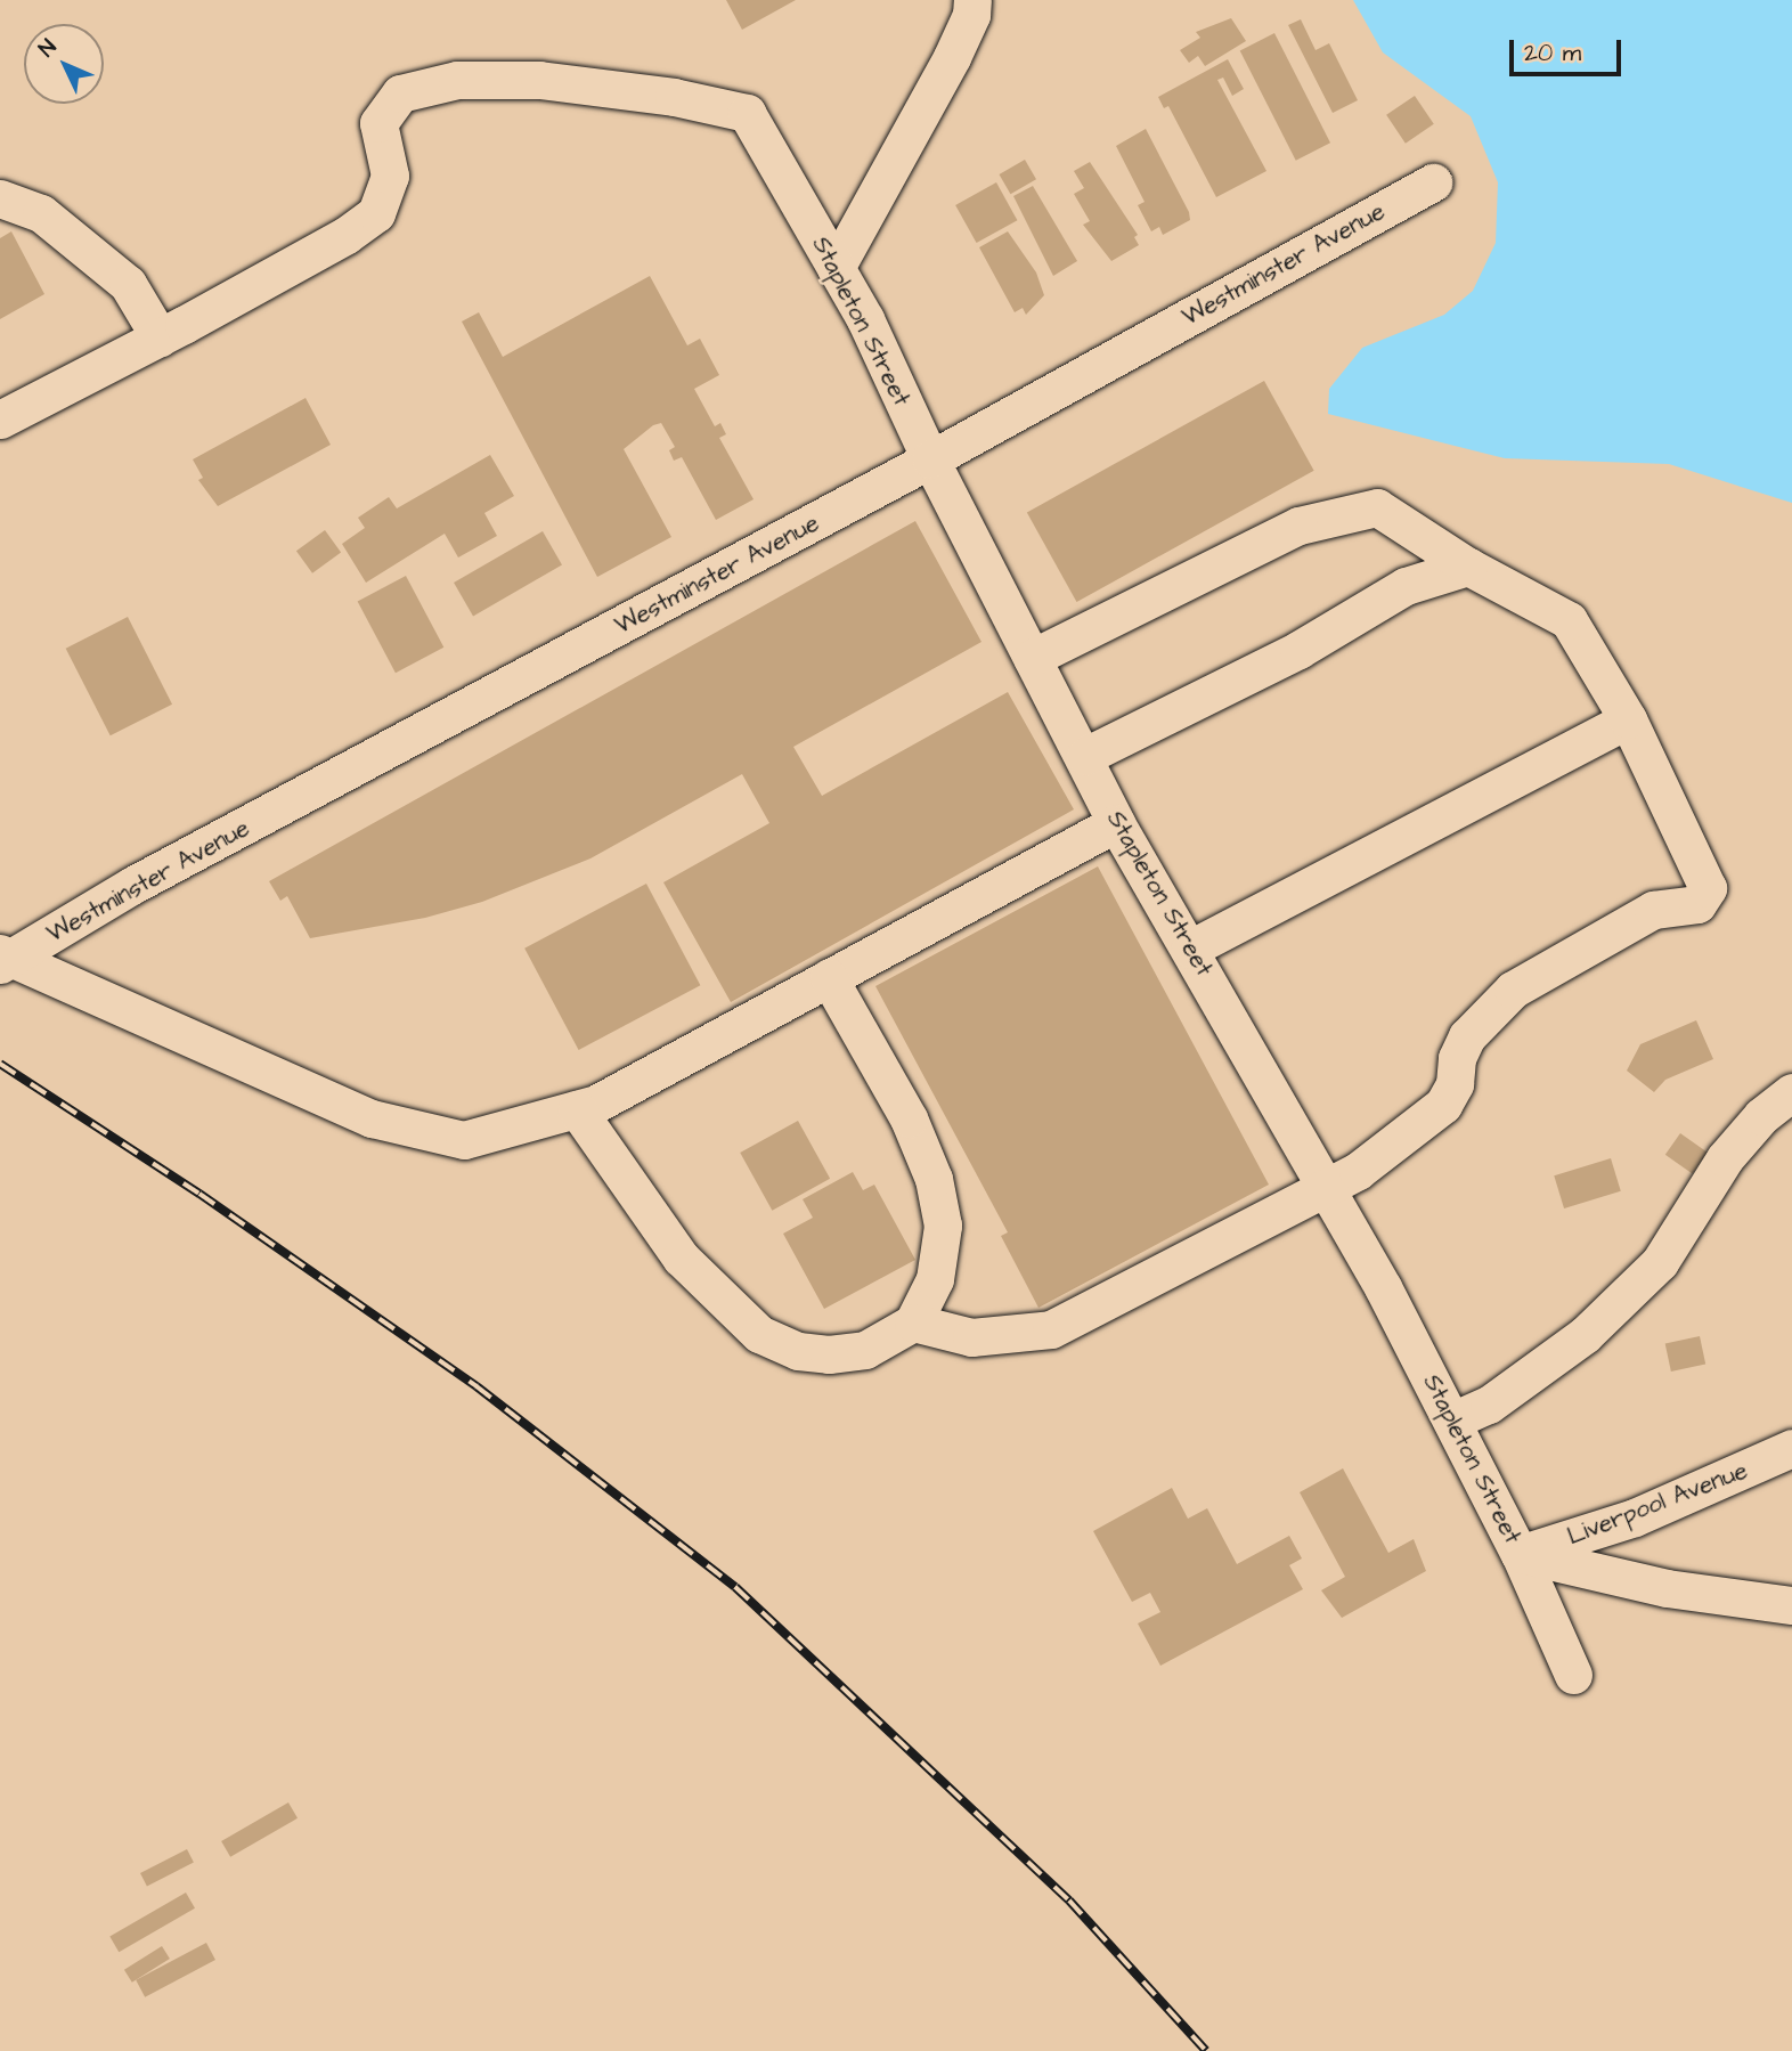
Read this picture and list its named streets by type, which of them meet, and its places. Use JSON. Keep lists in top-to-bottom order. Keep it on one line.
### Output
{"streets":{"street":["Westminster Avenue","Stapleton Street","Liverpool Avenue"]},"crossings":[["Westminster Avenue","Stapleton Street"],["Stapleton Street","Liverpool Avenue"]],"scale_bar":"20 m","north":"top left"}
